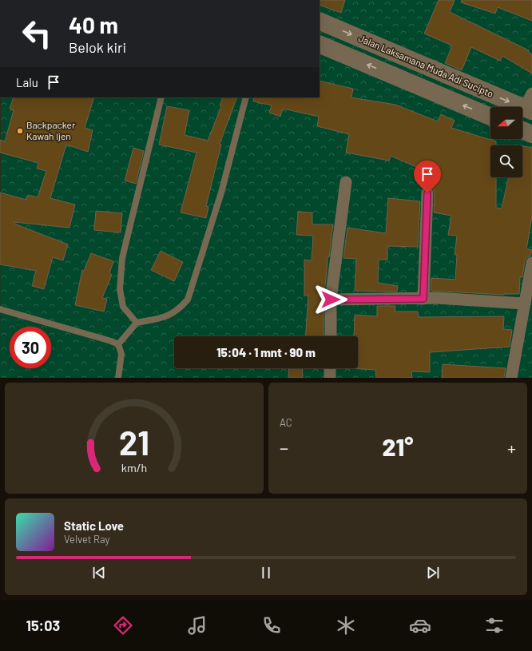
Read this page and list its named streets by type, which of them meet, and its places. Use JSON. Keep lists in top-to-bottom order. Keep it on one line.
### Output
{"streets":{"main road":["Jalan Laksamana Muda Adi Sucipto"]},"places":["Backpacker Kawah Ijen"],"north":"left","page":{"turn":["40 m","Belok kiri"],"then":"Lalu","limit":"30","trip":"15:04 · 1 mnt · 90 m","tile":"AC","heat":["−","21°","+"],"song":["Static Love","Velvet Ray"],"tabs":"15:03","gauge":["21","km/h"]}}
